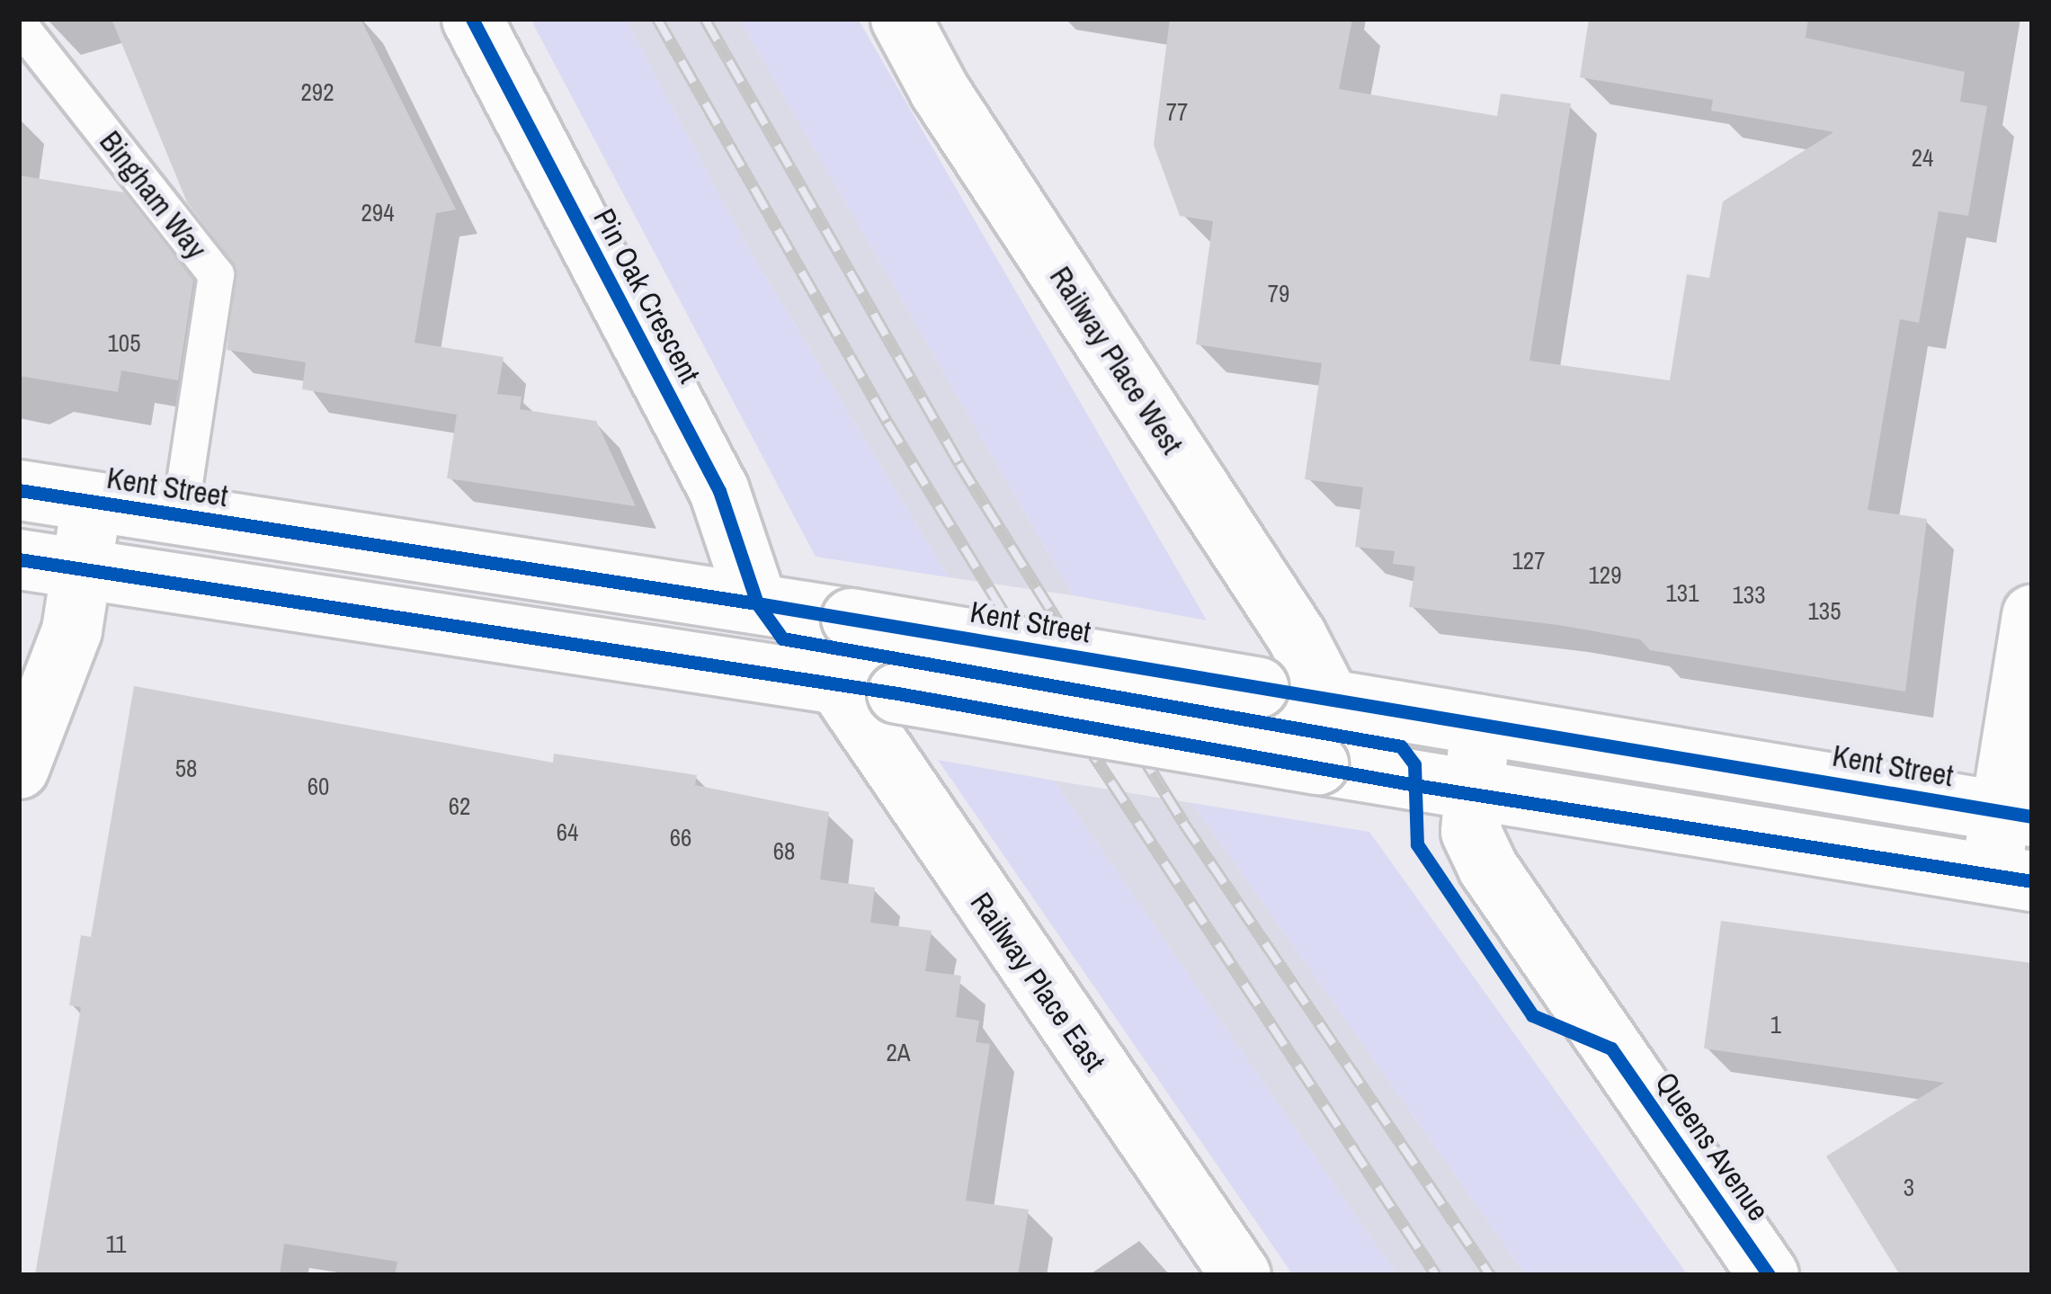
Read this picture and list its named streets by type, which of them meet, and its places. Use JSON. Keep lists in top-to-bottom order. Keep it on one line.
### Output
{"streets":{"street":["Pin Oak Crescent","Railway Place West","Kent Street","Railway Place East","Queens Avenue"],"lane":["Bingham Way"]},"crossings":[["Bingham Way","Kent Street"],["Pin Oak Crescent","Kent Street"],["Railway Place West","Kent Street"],["Kent Street","Queens Avenue"]],"house_numbers":["292","77","24","294","79","105","127","129","131","133","135","58","60","62","64","66","68","1","2A","3","11"]}
